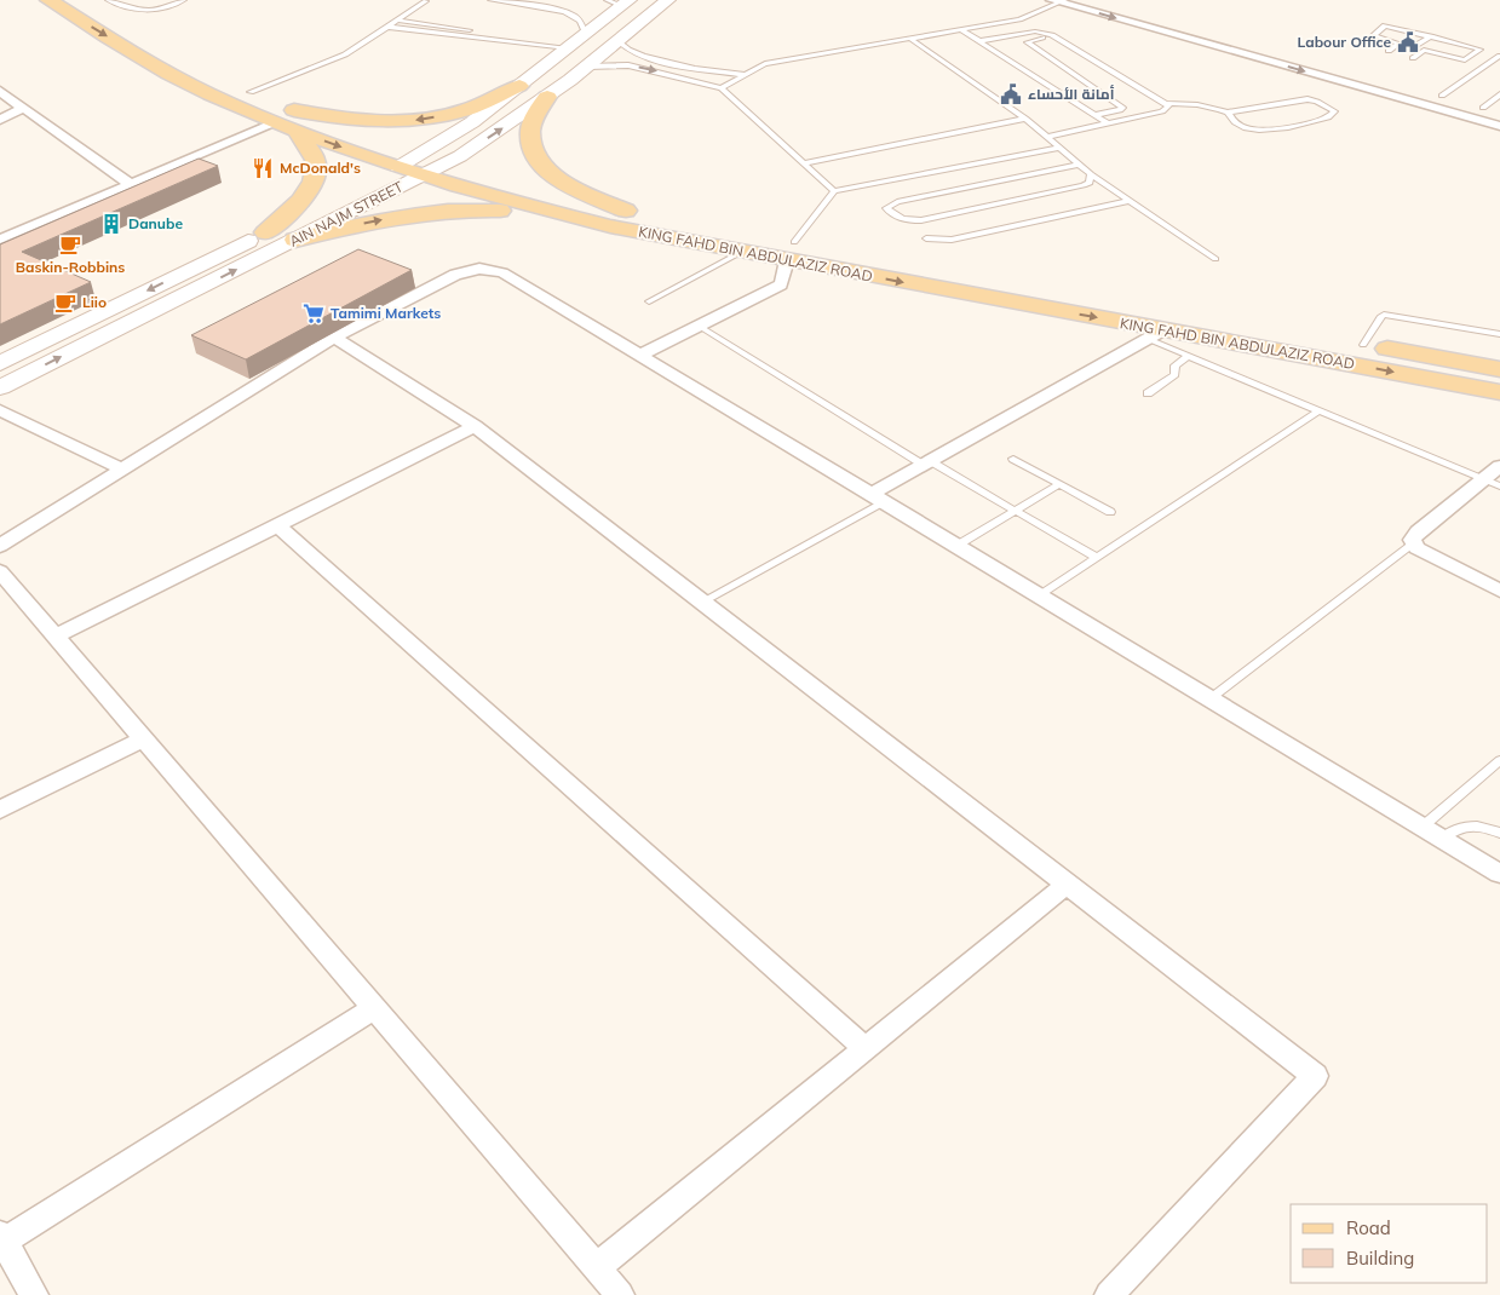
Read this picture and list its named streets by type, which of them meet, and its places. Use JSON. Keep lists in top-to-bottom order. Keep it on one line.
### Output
{"streets":{"main road":["AIN NAJM STREET","KING FAHD BIN ABDULAZIZ ROAD"]},"crossings":[["AIN NAJM STREET","KING FAHD BIN ABDULAZIZ ROAD"]],"places":{"public building":["Labour Office","أمانة الأحساء"],"restaurant":["McDonald's"],"building":["Danube"],"cafe":["Baskin-Robbins","Liio"],"supermarket":["Tamimi Markets"]},"legend":["Road","Building"]}
